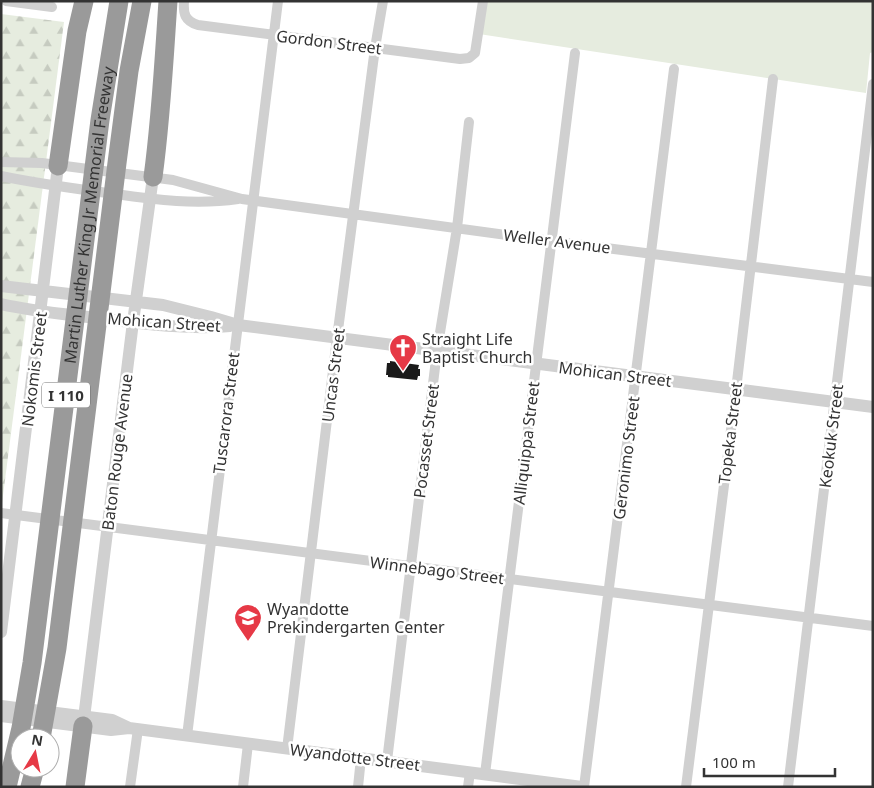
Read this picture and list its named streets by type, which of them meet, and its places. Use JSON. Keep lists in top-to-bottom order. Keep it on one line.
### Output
{"streets":{"highway":["Martin Luther King Jr Memorial Freeway","I 110"],"street":["Gordon Street","Weller Avenue","Mohican Street","Nokomis Street","Uncas Street","Tuscarora Street","Topeka Street","Keokuk Street","Pocasset Street","Alliquippa Street","Baton Rouge Avenue","Geronimo Street","Winnebago Street","Wyandotte Street"]},"crossings":[["Gordon Street","Uncas Street"],["Gordon Street","Tuscarora Street"],["Weller Avenue","Nokomis Street"],["Weller Avenue","Uncas Street"],["Weller Avenue","Tuscarora Street"],["Weller Avenue","Topeka Street"],["Weller Avenue","Keokuk Street"],["Weller Avenue","Pocasset Street"],["Weller Avenue","Alliquippa Street"],["Weller Avenue","Baton Rouge Avenue"],["Weller Avenue","Geronimo Street"],["Mohican Street","Nokomis Street"],["Mohican Street","Uncas Street"],["Mohican Street","Tuscarora Street"],["Mohican Street","Topeka Street"],["Mohican Street","Keokuk Street"],["Mohican Street","Pocasset Street"],["Mohican Street","Alliquippa Street"],["Mohican Street","Baton Rouge Avenue"],["Mohican Street","Geronimo Street"],["Nokomis Street","Winnebago Street"],["Uncas Street","Winnebago Street"],["Uncas Street","Wyandotte Street"],["Tuscarora Street","Winnebago Street"],["Tuscarora Street","Wyandotte Street"],["Topeka Street","Winnebago Street"],["Keokuk Street","Winnebago Street"],["Pocasset Street","Winnebago Street"],["Pocasset Street","Wyandotte Street"],["Alliquippa Street","Winnebago Street"],["Alliquippa Street","Wyandotte Street"],["Baton Rouge Avenue","Winnebago Street"],["Baton Rouge Avenue","Wyandotte Street"],["Geronimo Street","Winnebago Street"],["Geronimo Street","Wyandotte Street"]],"places":{"church":["Straight Life Baptist Church"],"school or university":["Wyandotte Prekindergarten Center"]},"scale_bar":"100 m","north":"top"}
